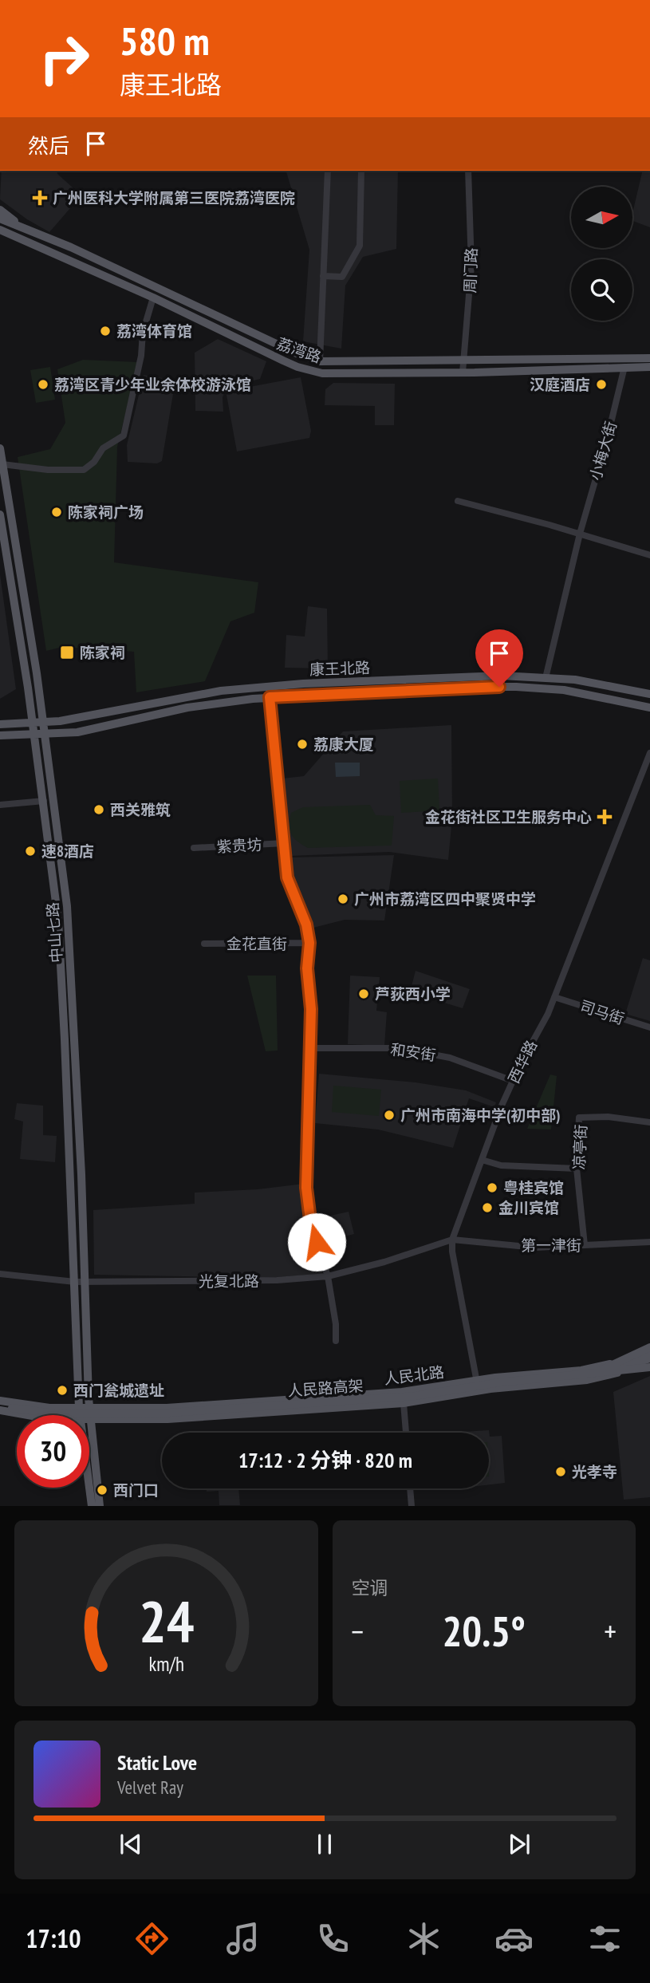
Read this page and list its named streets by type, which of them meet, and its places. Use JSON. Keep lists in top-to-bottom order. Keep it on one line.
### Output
{"streets":{"main road":["荔湾路","康王北路","中山七路","人民北路","人民路高架"],"street":["周门路","小梅大街","紫贵坊","金花直街","司马街","和安街","西华路","凉亭街","第一津街","光复北路"]},"crossings":[["周门路","荔湾路"],["荔湾路","小梅大街"],["小梅大街","康王北路"],["康王北路","中山七路"],["中山七路","光复北路"],["中山七路","人民北路"],["司马街","西华路"],["和安街","西华路"],["西华路","第一津街"],["西华路","光复北路"],["西华路","人民北路"],["凉亭街","第一津街"],["第一津街","光复北路"],["人民北路","人民路高架"]],"places":{"health":["广州医科大学附属第三医院荔湾医院","金花街社区卫生服务中心"],"other":["荔湾体育馆","荔湾区青少年业余体校游泳馆","汉庭酒店","陈家祠广场","荔康大厦","西关雅筑","速8酒店","广州市荔湾区四中聚贤中学","芦荻西小学","广州市南海中学(初中部)","粤桂宾馆","金川宾馆","西门瓮城遗址","光孝寺","西门口"],"transit":["陈家祠"]},"north":"right","page":{"turn":["580 m","康王北路"],"then":"然后","limit":"30","trip":"17:12 · 2 分钟 · 820 m","tile":"空调","heat":["−","20.5°","+"],"song":["Static Love","Velvet Ray"],"tabs":"17:10","gauge":["24","km/h"]}}
